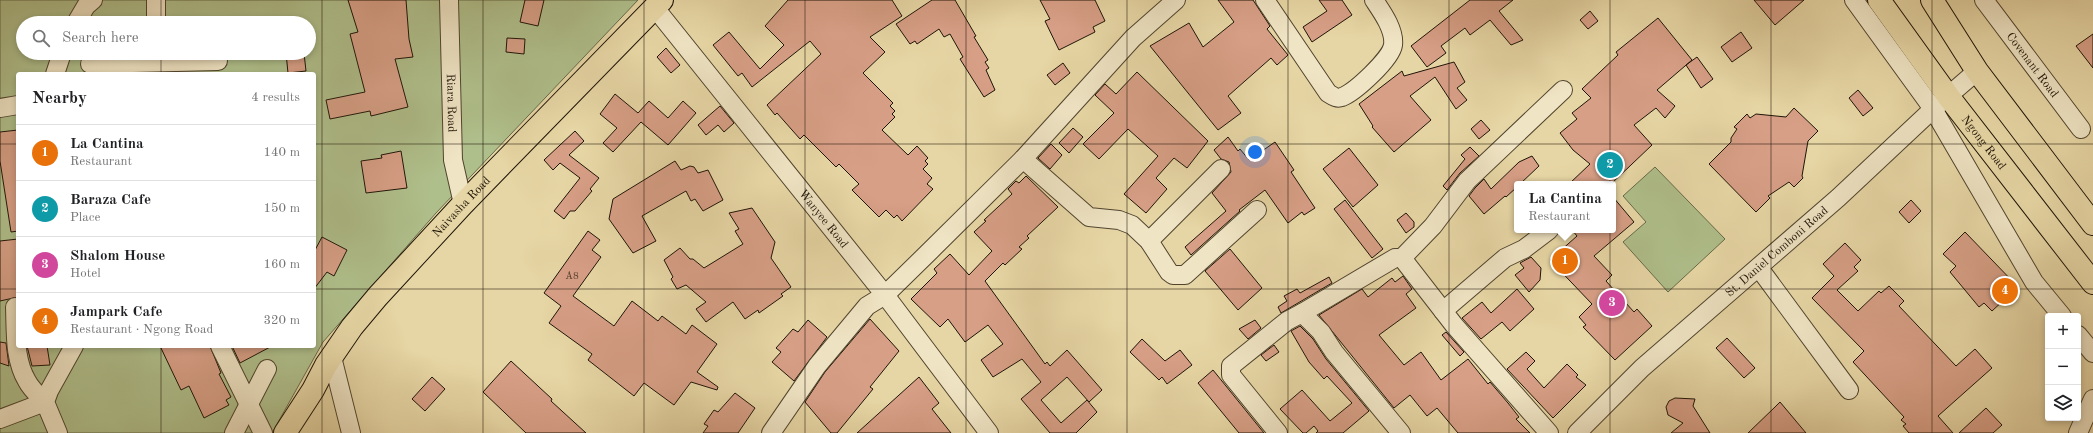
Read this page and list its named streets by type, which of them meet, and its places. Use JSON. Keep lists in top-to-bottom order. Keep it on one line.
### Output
{"streets":{"main road":["Ngong Road","Naivasha Road"],"street":["Covenant Road","Riara Road","Wanyee Road","St. Daniel Comboni Road"]},"crossings":[["Riara Road","Naivasha Road"],["Ngong Road","St. Daniel Comboni Road"],["Naivasha Road","Wanyee Road"]],"house_numbers":["A8"],"page":{"search":"Search here","heading":["Nearby","4 results"],"list":[{"mark":"1","name":"La Cantina","note":"Restaurant","value":"140 m"},{"mark":"2","name":"Baraza Cafe","note":"Place","value":"150 m"},{"mark":"3","name":"Shalom House","note":"Hotel","value":"160 m"},{"mark":"4","name":"Jampark Cafe","note":"Restaurant · Ngong Road","value":"320 m"}],"pins":["2","1","4","3"],"popup":["La Cantina","Restaurant"],"map_buttons":["+","−"]}}
